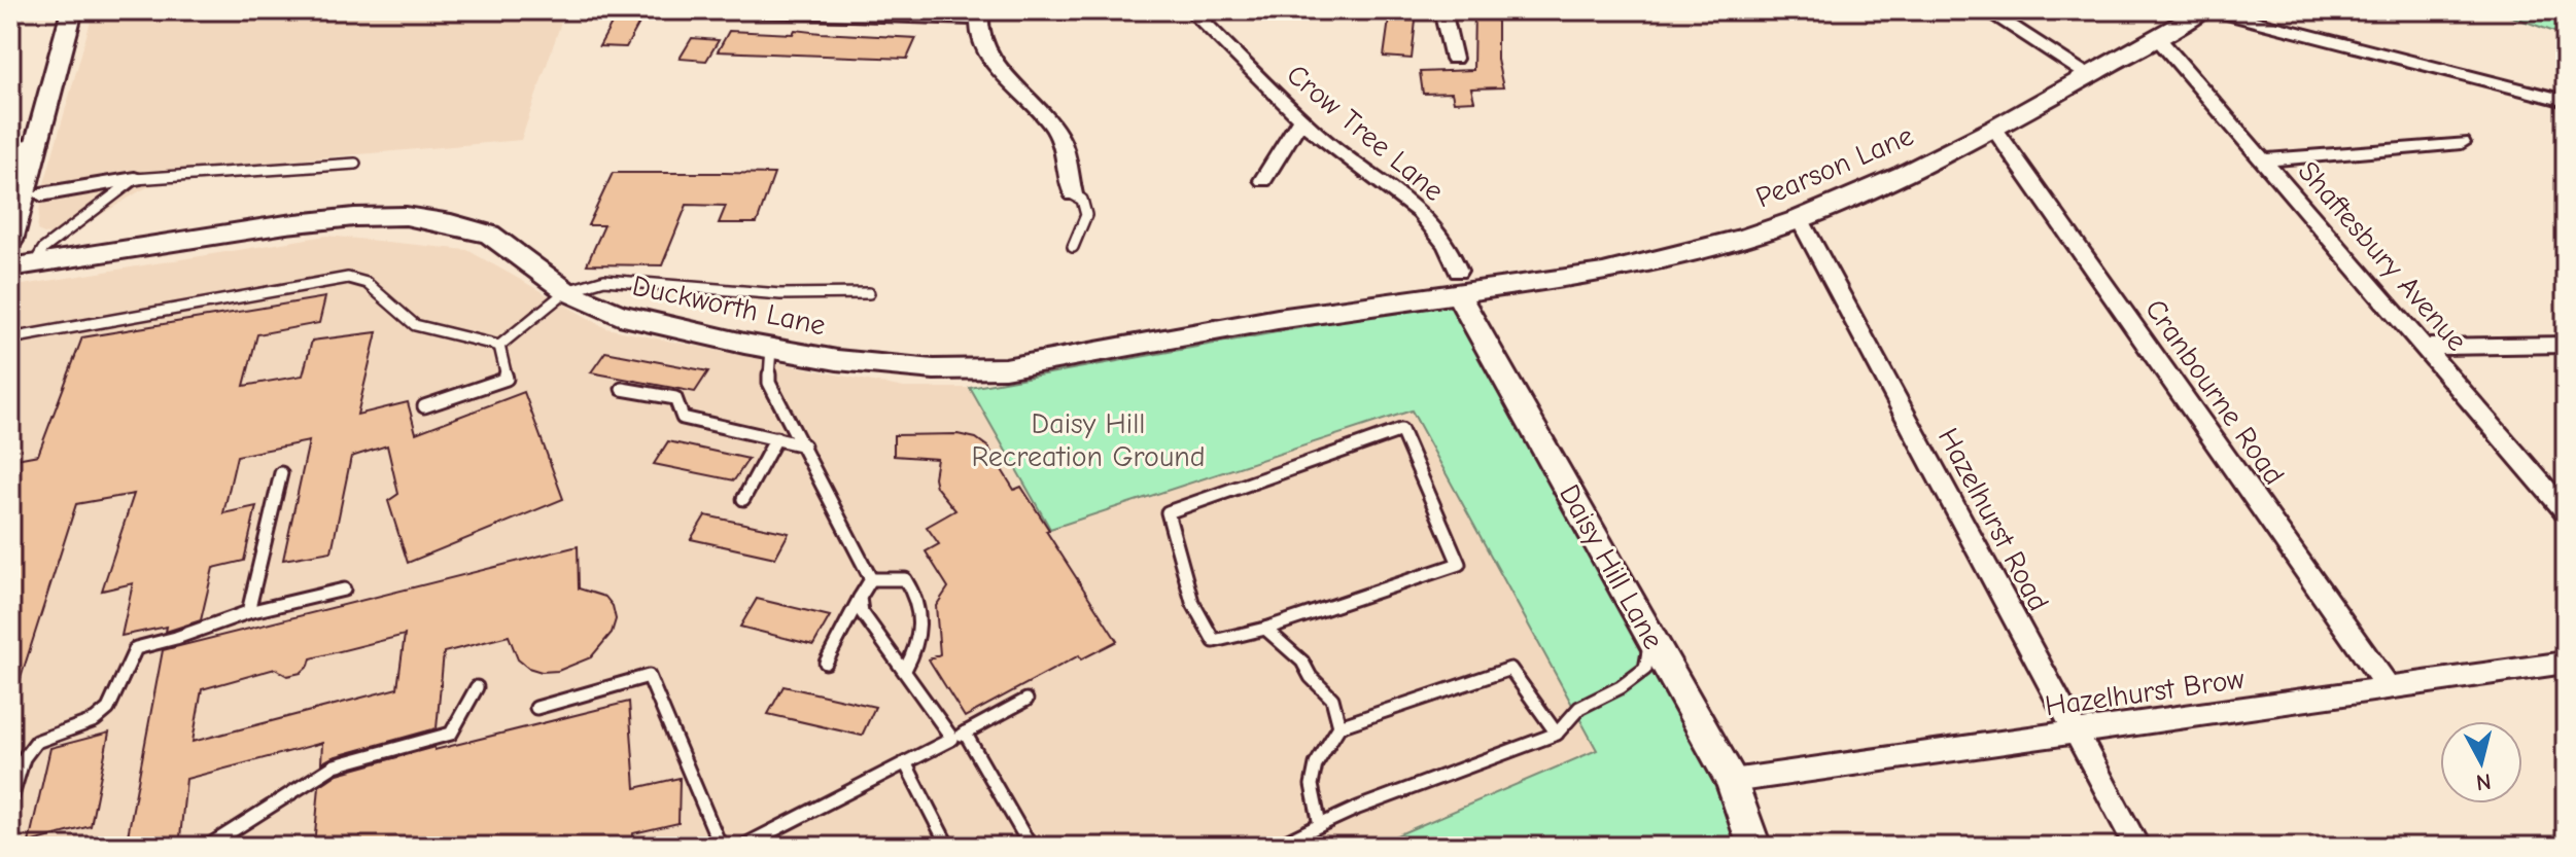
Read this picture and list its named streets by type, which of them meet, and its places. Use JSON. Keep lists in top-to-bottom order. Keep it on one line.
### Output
{"streets":{"street":["Crow Tree Lane","Pearson Lane","Shaftesbury Avenue","Duckworth Lane","Cranbourne Road","Hazelhurst Road","Daisy Hill Lane","Hazelhurst Brow"]},"crossings":[["Crow Tree Lane","Pearson Lane"],["Crow Tree Lane","Duckworth Lane"],["Crow Tree Lane","Daisy Hill Lane"],["Pearson Lane","Shaftesbury Avenue"],["Pearson Lane","Duckworth Lane"],["Pearson Lane","Cranbourne Road"],["Pearson Lane","Hazelhurst Road"],["Pearson Lane","Daisy Hill Lane"],["Duckworth Lane","Daisy Hill Lane"],["Cranbourne Road","Hazelhurst Brow"],["Hazelhurst Road","Hazelhurst Brow"],["Daisy Hill Lane","Hazelhurst Brow"]],"parks":["Daisy Hill Recreation Ground"],"north":"bottom"}
